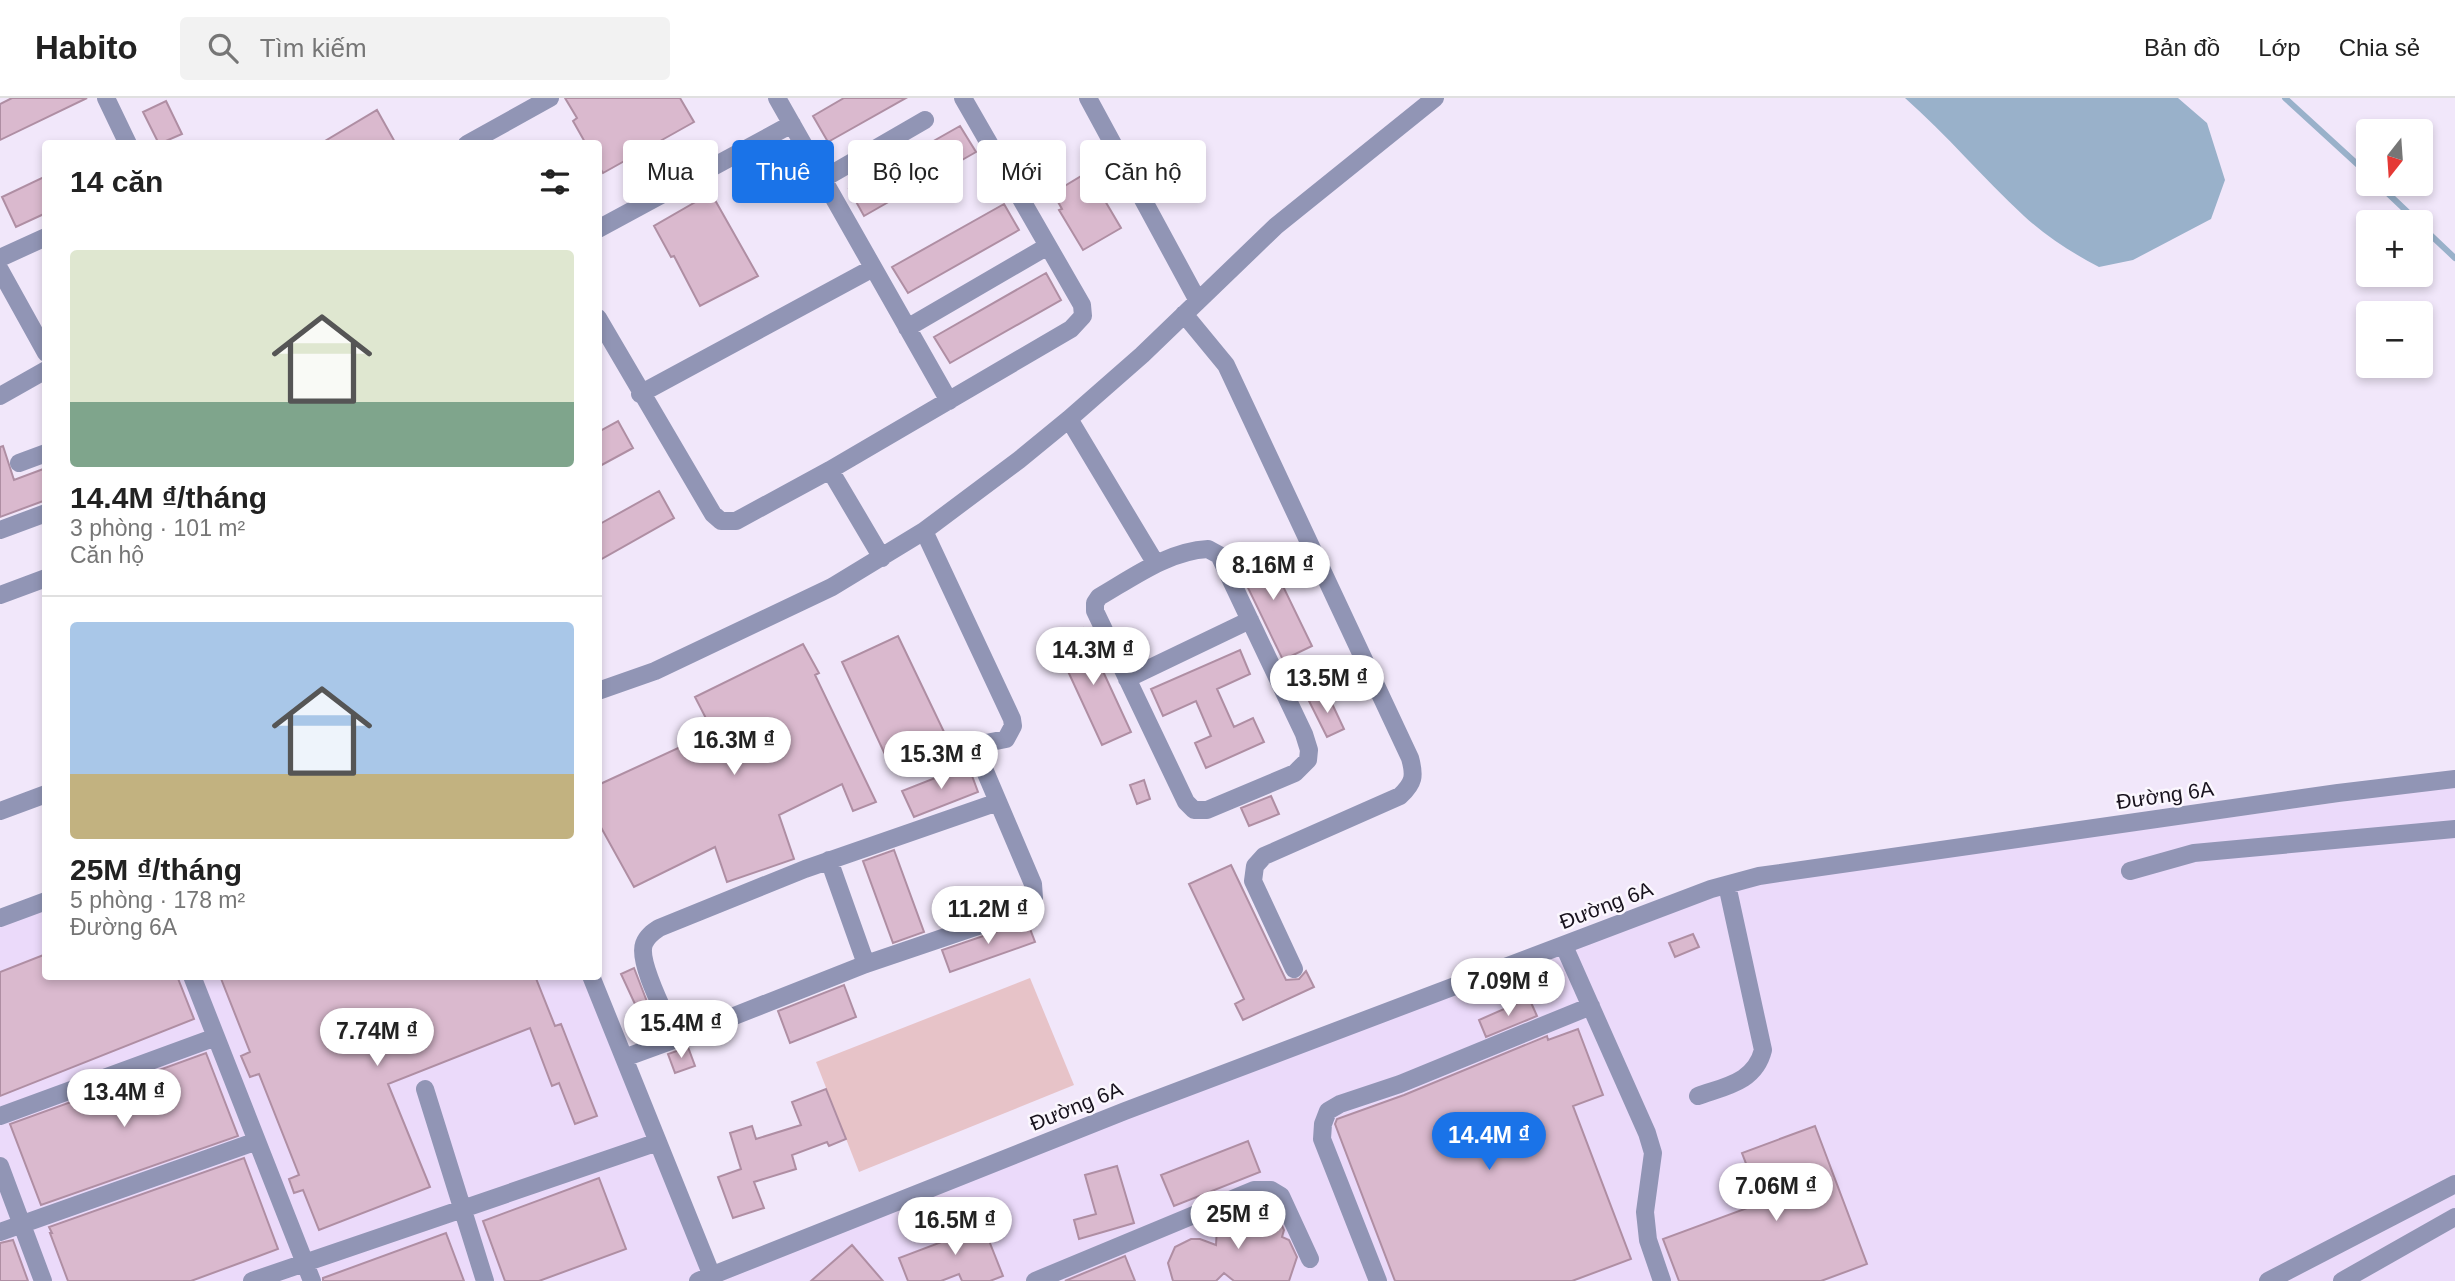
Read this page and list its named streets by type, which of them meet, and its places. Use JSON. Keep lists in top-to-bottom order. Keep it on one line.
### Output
{"streets":{"street":["Đường 6A"]},"north":"bottom","page":{"header":"Habito","search":"Tìm kiếm","nav":["Bản đồ","Lớp","Chia sẻ"],"map_buttons":["+","−"],"chip":["Mua","Thuê","Bộ lọc","Mới","Căn hộ"],"heading":"14 căn","list":[{"name":"14.4M ₫/tháng","note":"3 phòng · 101 m² · Căn hộ"},{"name":"25M ₫/tháng","note":"5 phòng · 178 m² · Đường 6A"}],"price":["8.16M ₫","14.3M ₫","13.5M ₫","16.3M ₫","15.3M ₫","11.2M ₫","7.09M ₫","15.4M ₫","7.74M ₫","13.4M ₫","14.4M ₫","7.06M ₫","25M ₫","16.5M ₫"]}}
